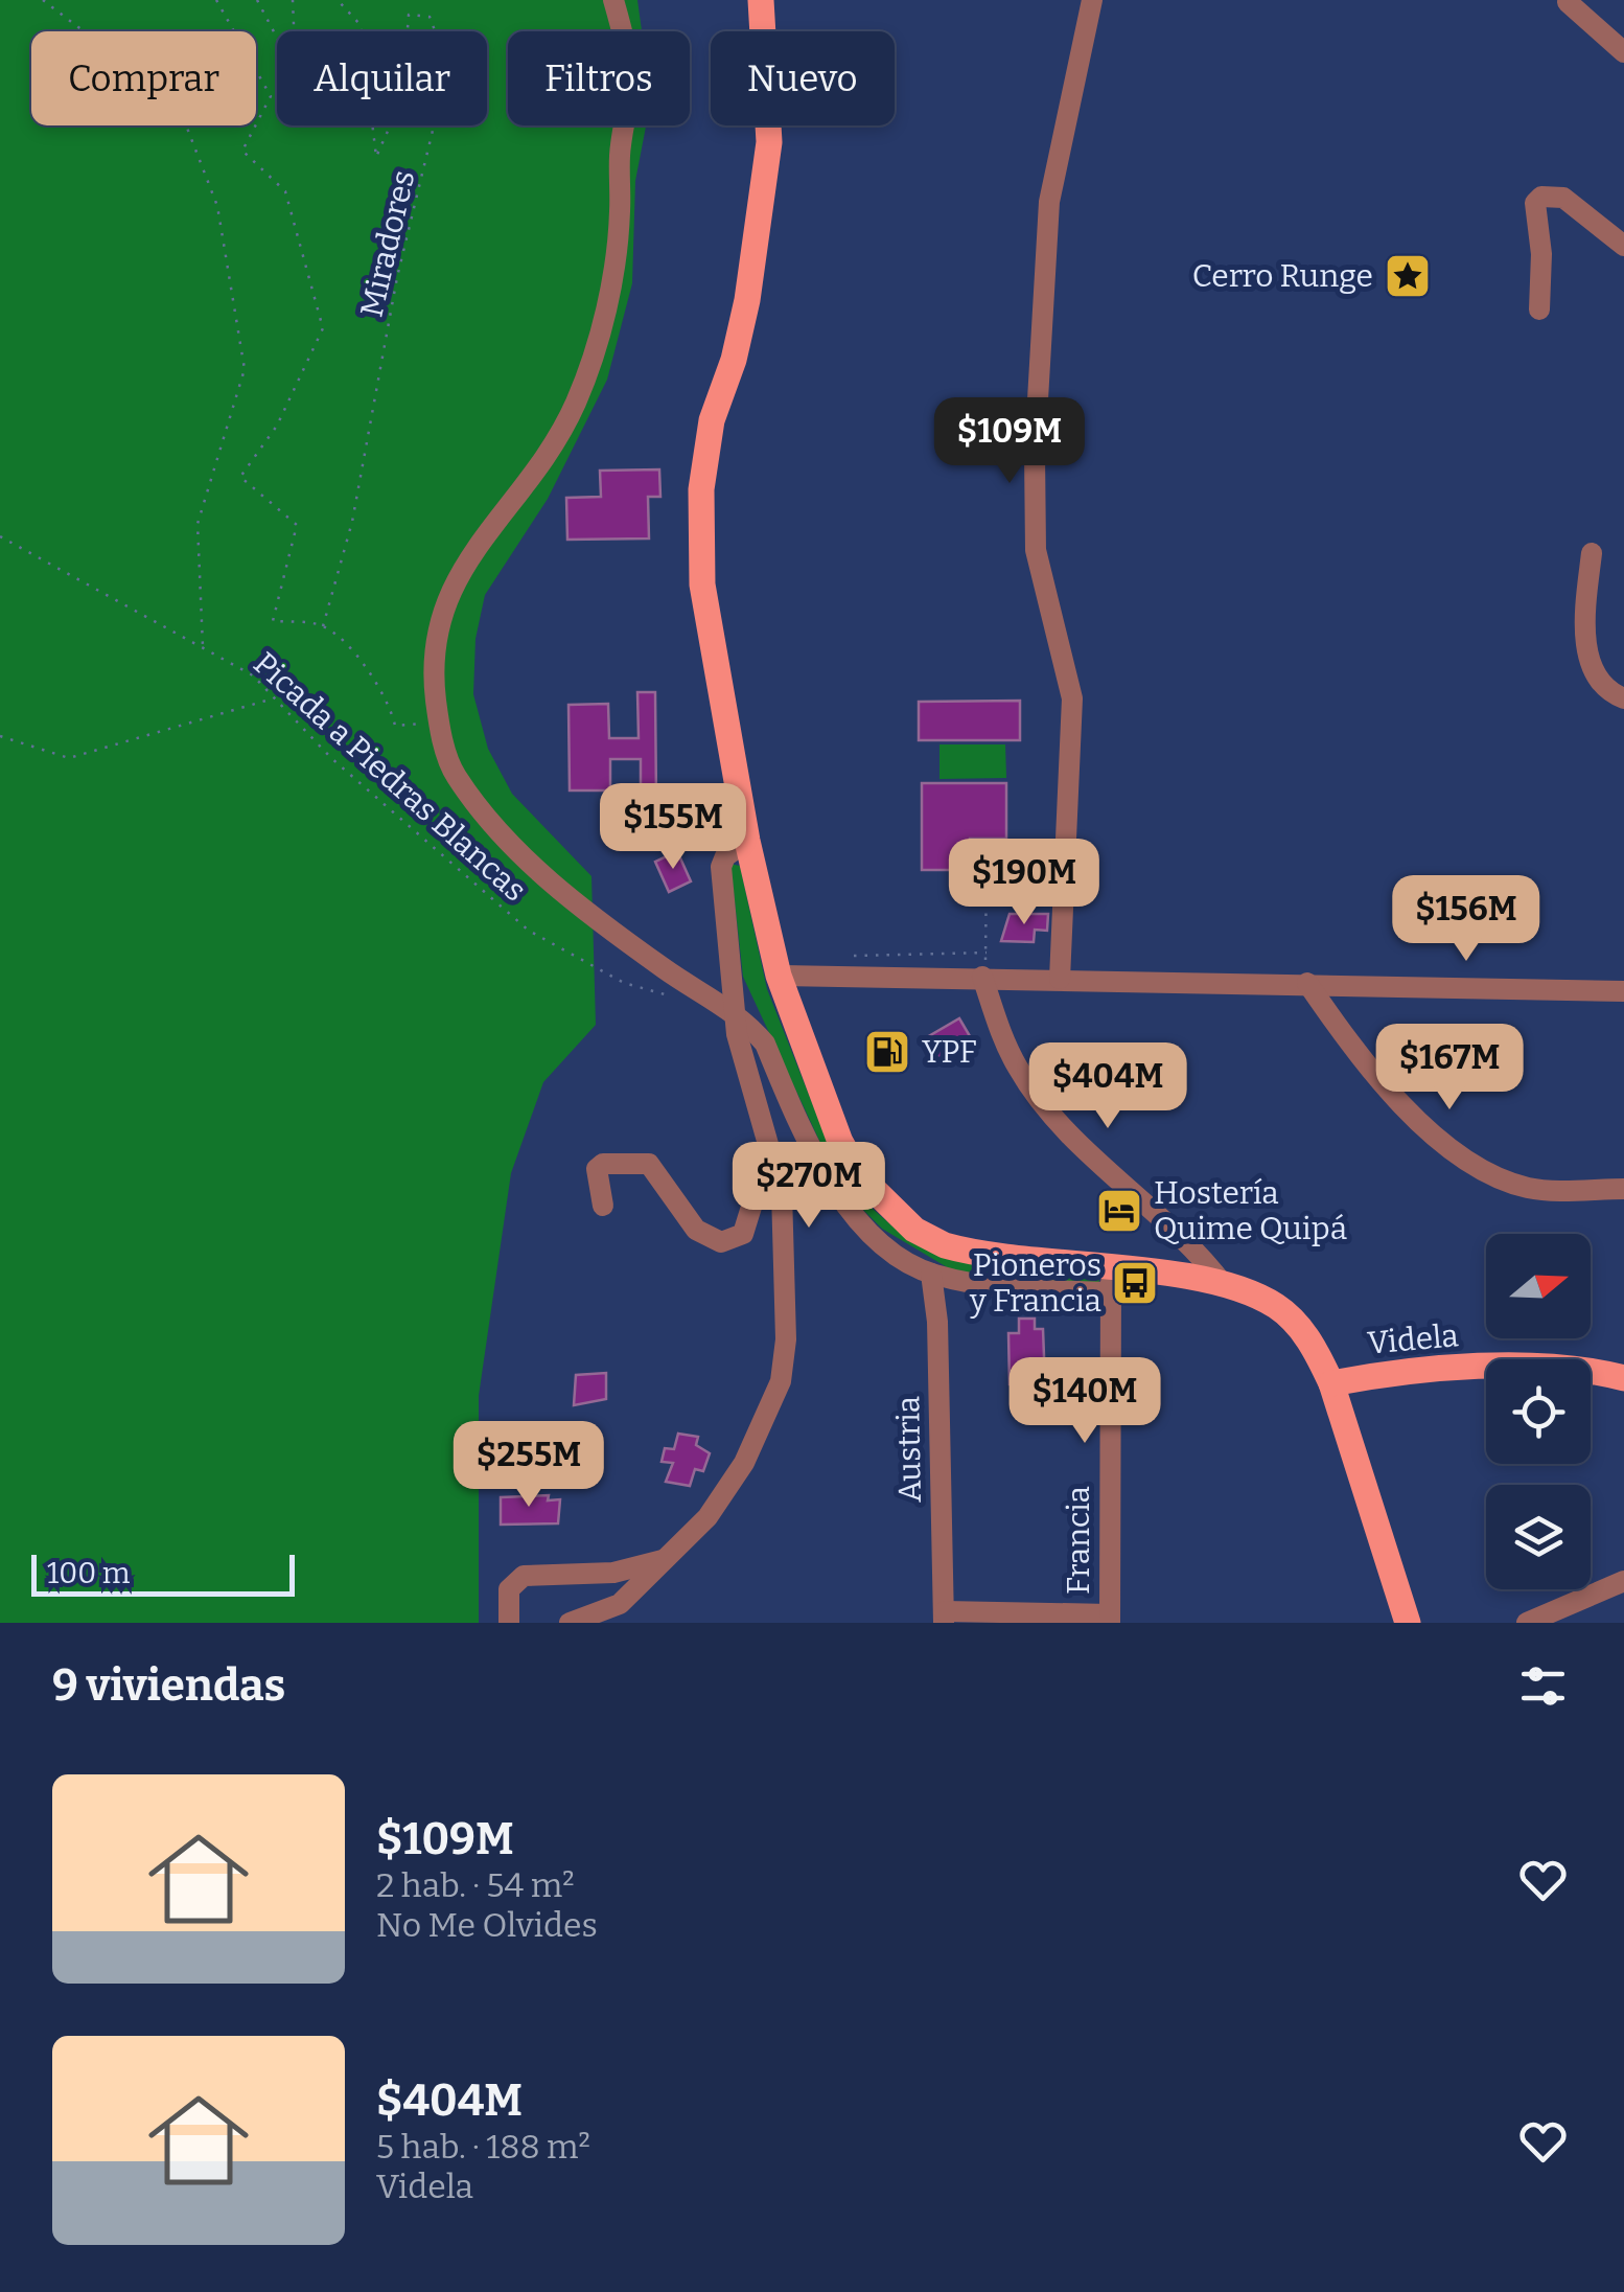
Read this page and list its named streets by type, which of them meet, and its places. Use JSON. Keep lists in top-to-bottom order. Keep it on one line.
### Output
{"streets":{"main road":["Videla"],"street":["Austria","Francia"],"path":["Miradores","Picada a Piedras Blancas"]},"places":{"place":["Cerro Runge"],"fuel station":["YPF"],"hotel":["Hostería Quime Quipá"],"bus stop":["Pioneros y Francia"]},"scale_bar":"100 m","north":"right","page":{"chip":["Comprar","Alquilar","Filtros","Nuevo"],"price":["$109M","$155M","$190M","$156M","$167M","$404M","$270M","$140M","$255M"],"scale":"100 m","heading":"9 viviendas","list":[{"name":"$109M","note":"2 hab. · 54 m² · No Me Olvides"},{"name":"$404M","note":"5 hab. · 188 m² · Videla"}]}}
